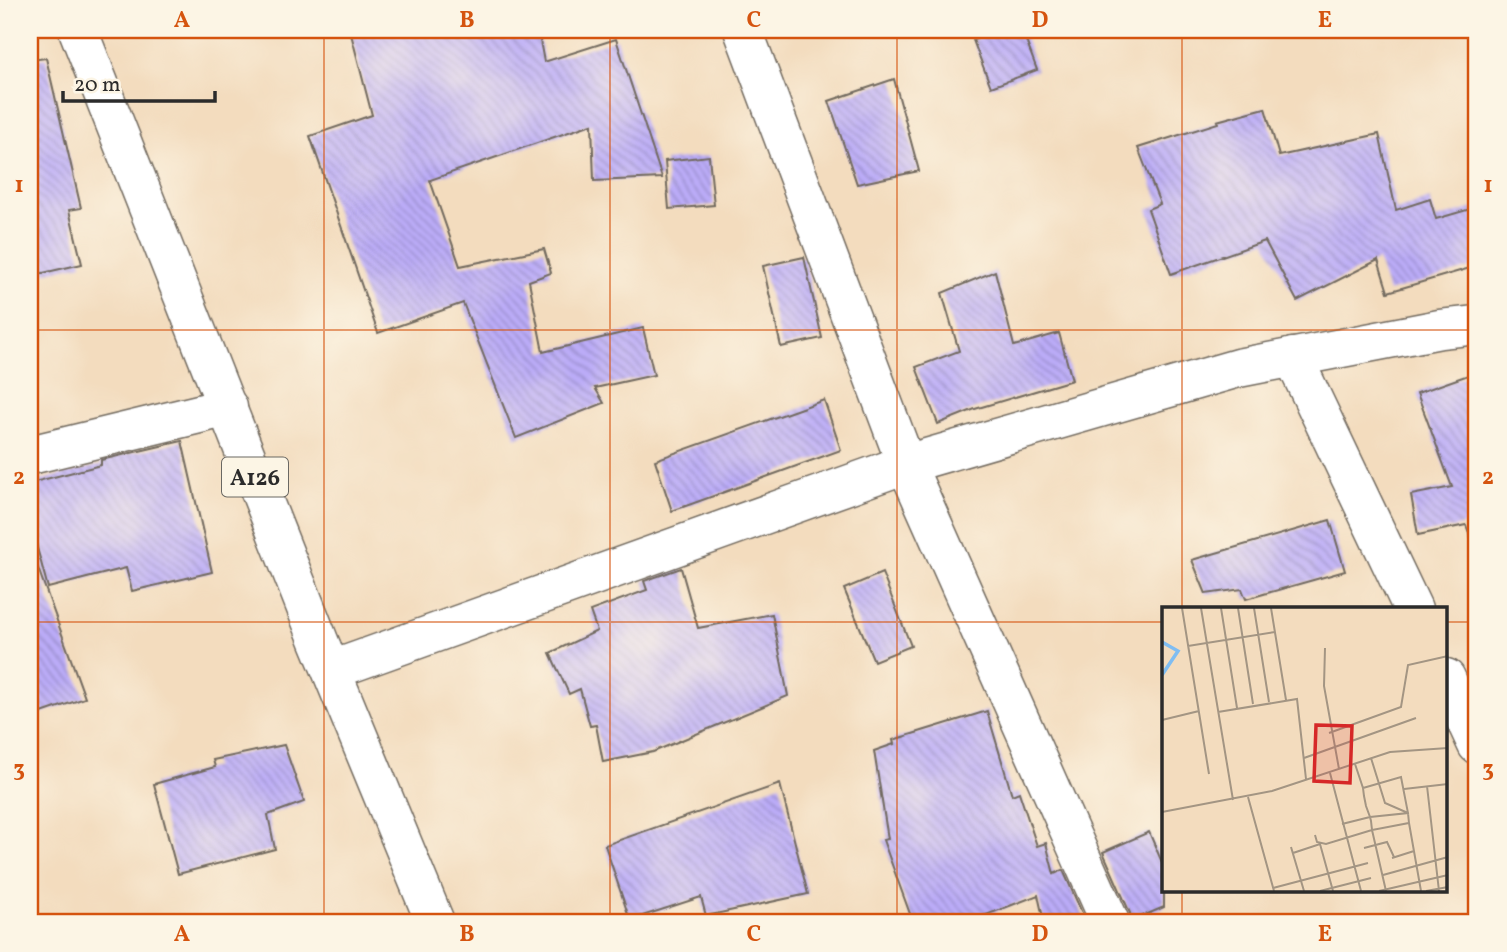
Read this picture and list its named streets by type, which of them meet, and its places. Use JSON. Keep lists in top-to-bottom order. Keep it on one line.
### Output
{"streets":{"main road":["A126"]},"scale_bar":"20 m","grid":{"columns":["A","B","C","D","E"],"rows":["1","2","3"]}}
